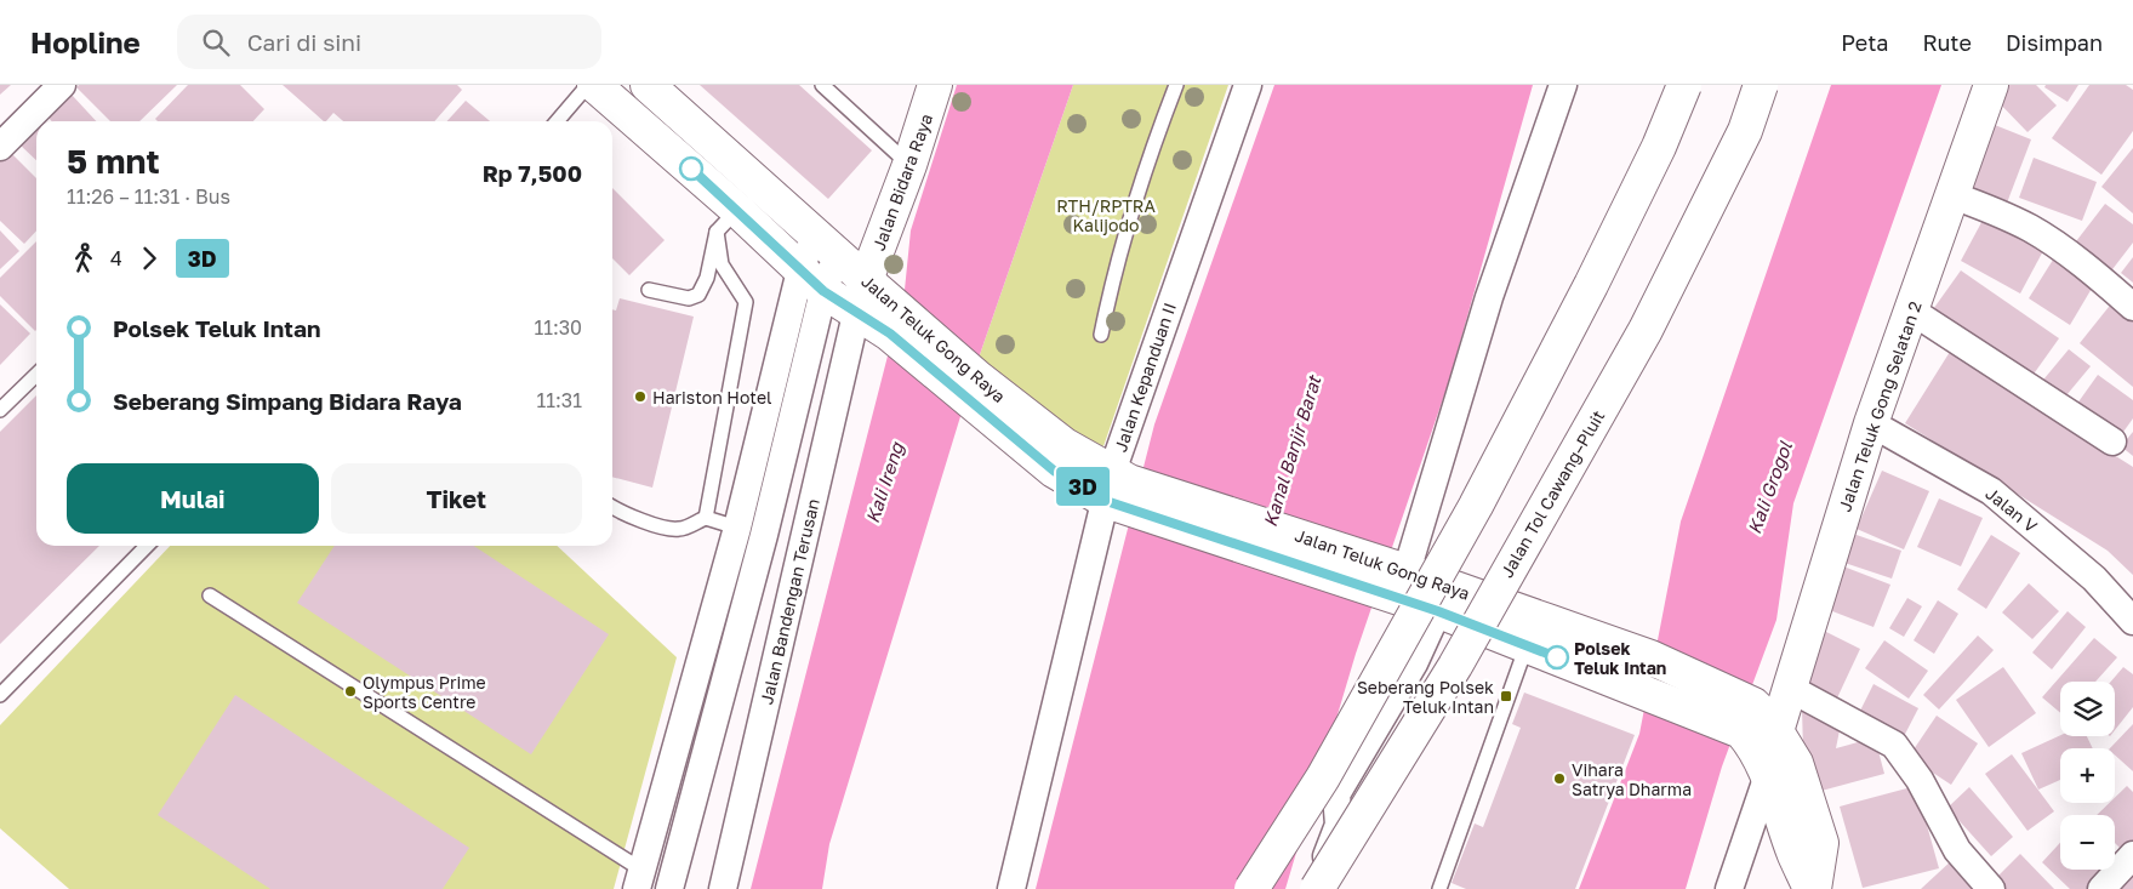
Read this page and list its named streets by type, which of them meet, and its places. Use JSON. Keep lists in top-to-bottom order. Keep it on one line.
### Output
{"streets":{"main road":["Jalan Bidara Raya","Jalan Teluk Gong Raya","Jalan Teluk Gong Selatan 2","Jalan Tol Cawang–Pluit"],"street":["Jalan Kepanduan II","Jalan V","Jalan Bandengan Terusan"]},"crossings":[["Jalan Bidara Raya","Jalan Teluk Gong Raya"],["Jalan Bidara Raya","Jalan Bandengan Terusan"],["Jalan Teluk Gong Raya","Jalan Kepanduan II"],["Jalan Teluk Gong Raya","Jalan Teluk Gong Selatan 2"],["Jalan Teluk Gong Raya","Jalan Bandengan Terusan"],["Jalan Teluk Gong Selatan 2","Jalan V"]],"water":["Kanal Banjir Barat","Kali Ireng","Kali Grogol"],"parks":["RTH/RPTRA Kalijodo"],"places":{"other":["Hariston Hotel","Polsek Teluk Intan","Olympus Prime Sports Centre","Vihara Satrya Dharma"],"transit":["Seberang Polsek Teluk Intan"]},"lines":["bus line 3D"],"page":{"header":"Hopline","search":"Cari di sini","nav":["Peta","Rute","Disimpan"],"on_map":"3D","heading":["5 mnt","11:26 – 11:31 · Bus","Rp 7,500"],"legs":["4","3D"],"list":[{"name":"Polsek Teluk Intan","value":"11:30"},{"name":"Seberang Simpang Bidara Raya","value":"11:31"}],"buttons":["Mulai","Tiket"],"map_buttons":["+","−"]}}
